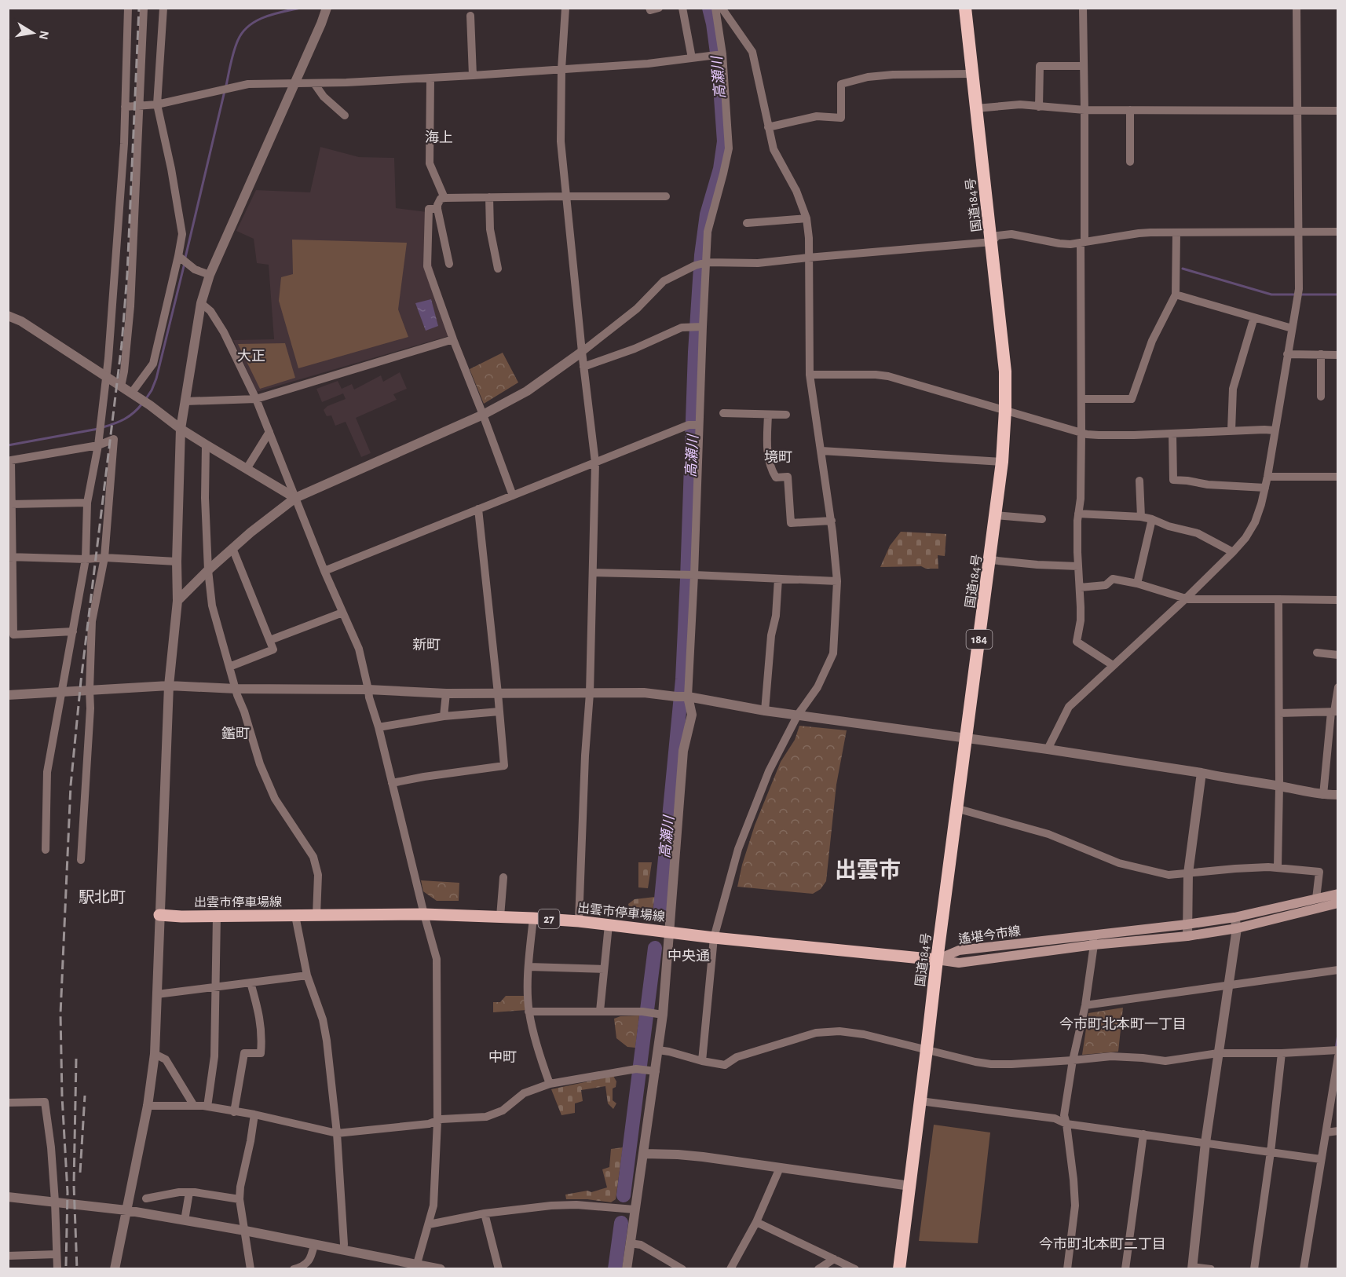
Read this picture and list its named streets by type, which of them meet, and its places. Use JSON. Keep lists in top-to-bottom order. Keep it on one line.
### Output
{"streets":{"highway":["国道184号","184"],"main road":["出雲市停車場線","27","遙堪今市線"]},"crossings":[["国道184号","出雲市停車場線"],["国道184号","遙堪今市線"],["出雲市停車場線","遙堪今市線"]],"districts":["海上","大正","境町","新町","鑑町","出雲市","駅北町","中央通","今市町北本町一丁目","中町","今市町北本町二丁目"],"water":["高瀬川"],"north":"right"}
